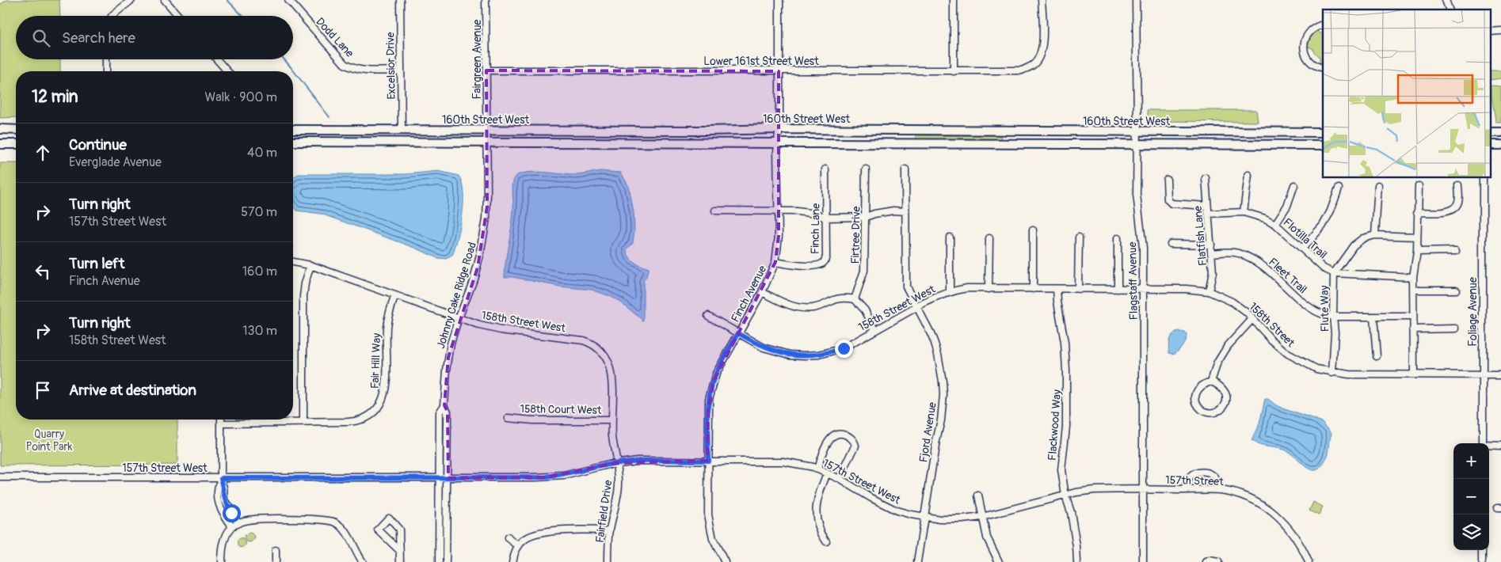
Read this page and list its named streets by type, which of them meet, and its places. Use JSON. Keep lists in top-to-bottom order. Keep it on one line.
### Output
{"streets":{"main road":["160th Street West"],"street":["Dodd Lane","Fairgreen Avenue","Lower 161st Street West","Excelsior Drive","Finch Lane","Firtree Drive","Flatfish Lane","Flotilla Trail","Fleet Trail","Flagstaff Avenue","Finch Avenue","Johnny Cake Ridge Road","158th Street West","Flute Way","Foliage Avenue","158th Street","Fair Hill Way","158th Court West","Flackwood Way","Fjord Avenue","157th Street West","157th Street","Fairfield Drive"]},"crossings":[["Dodd Lane","Excelsior Drive"],["Fairgreen Avenue","Lower 161st Street West"],["Fairgreen Avenue","160th Street West"],["Fairgreen Avenue","Johnny Cake Ridge Road"],["Lower 161st Street West","Finch Avenue"],["Excelsior Drive","160th Street West"],["160th Street West","Flagstaff Avenue"],["160th Street West","Finch Avenue"],["160th Street West","Johnny Cake Ridge Road"],["Finch Lane","Finch Avenue"],["Flatfish Lane","Flotilla Trail"],["Flatfish Lane","Fleet Trail"],["Flatfish Lane","158th Street"],["Flotilla Trail","Flute Way"],["Fleet Trail","Flute Way"],["Flagstaff Avenue","158th Street West"],["Flagstaff Avenue","158th Street"],["Flagstaff Avenue","157th Street West"],["Flagstaff Avenue","157th Street"],["Finch Avenue","158th Street West"],["Finch Avenue","157th Street West"],["Johnny Cake Ridge Road","158th Street West"],["Johnny Cake Ridge Road","157th Street West"],["158th Street West","158th Street"],["158th Street West","Fair Hill Way"],["158th Street West","158th Court West"],["158th Street West","Flackwood Way"],["158th Street West","Fjord Avenue"],["158th Street West","157th Street West"],["158th Street West","Fairfield Drive"],["Flute Way","158th Street"],["Foliage Avenue","158th Street"],["Flackwood Way","157th Street West"],["Fjord Avenue","157th Street West"],["157th Street West","157th Street"],["157th Street West","Fairfield Drive"]],"parks":["Quarry Point Park"],"page":{"search":"Search here","heading":["12 min","Walk · 900 m"],"list":[["Continue","Everglade Avenue","40 m"],["Turn right","157th Street West","570 m"],["Turn left","Finch Avenue","160 m"],["Turn right","158th Street West","130 m"],"Arrive at destination"],"map_buttons":["+","−"]}}
